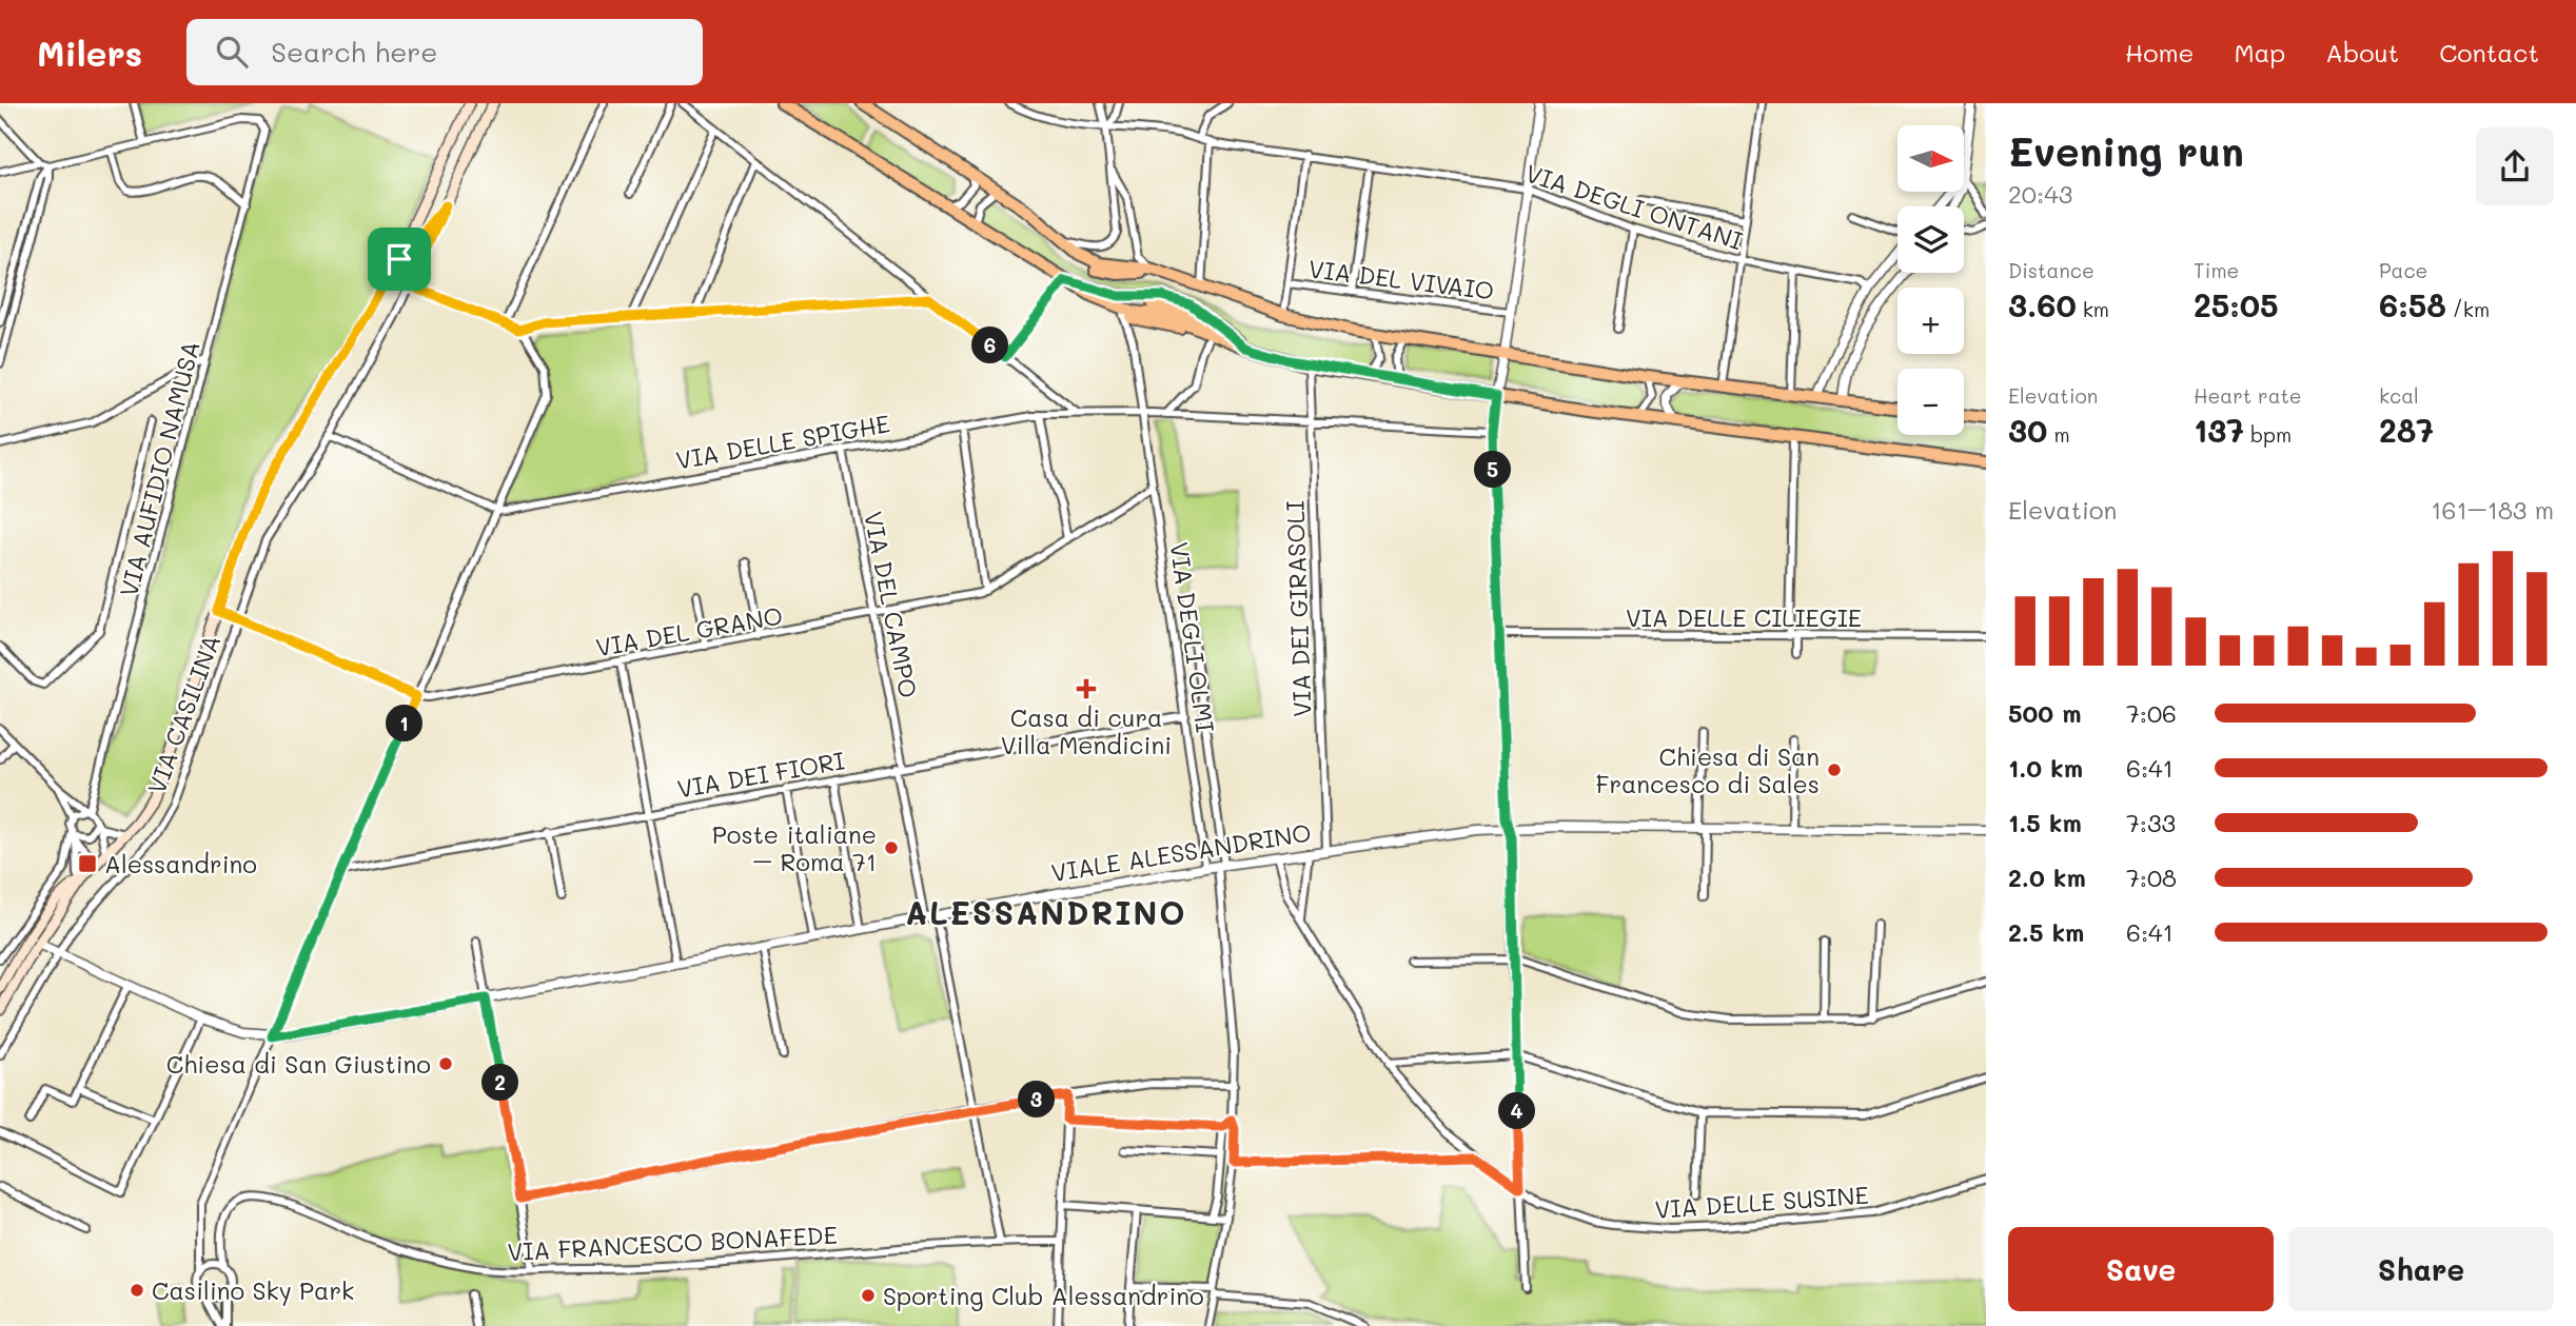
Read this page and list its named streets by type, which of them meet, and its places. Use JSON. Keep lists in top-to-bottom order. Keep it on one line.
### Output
{"streets":{"main road":["VIA CASILINA"],"street":["VIA DEGLI ONTANI","VIA DEL VIVAIO","VIA DELLE SPIGHE","VIA AUFIDIO NAMUSA","VIA DEL CAMPO","VIA DEI GIRASOLI","VIA DELLE CILIEGIE","VIA DEL GRANO","VIA DEGLI OLMI","VIA DEI FIORI","VIALE ALESSANDRINO","VIA DELLE SUSINE","VIA FRANCESCO BONAFEDE"]},"crossings":[["VIA DELLE SPIGHE","VIA DEL CAMPO"],["VIA DELLE SPIGHE","VIA DEI GIRASOLI"],["VIA DELLE SPIGHE","VIA DEGLI OLMI"],["VIA DEL CAMPO","VIA DEL GRANO"],["VIA DEL CAMPO","VIA DEI FIORI"],["VIA DEL CAMPO","VIALE ALESSANDRINO"],["VIA DEI GIRASOLI","VIALE ALESSANDRINO"],["VIA DEL GRANO","VIA DEGLI OLMI"],["VIA DEL GRANO","VIA CASILINA"],["VIA DEGLI OLMI","VIA DEI FIORI"],["VIA DEGLI OLMI","VIALE ALESSANDRINO"],["VIA CASILINA","VIALE ALESSANDRINO"],["VIALE ALESSANDRINO","VIA DELLE SUSINE"]],"districts":["ALESSANDRINO"],"places":{"health":["Casa di cura Villa Mendicini"],"other":["Chiesa di San Francesco di Sales","Poste italiane – Roma 71","Chiesa di San Giustino","Casilino Sky Park","Sporting Club Alessandrino"],"transit":["Alessandrino"]},"north":"right","page":{"header":"Milers","search":"Search here","nav":["Home","Map","About","Contact"],"heading":["Evening run","20:43"],"map_buttons":["+","−"],"stats":[["Distance","3.60 km"],["Time","25:05"],["Pace","6:58 /km"],["Elevation","30 m"],["Heart rate","137 bpm"],["kcal","287"]],"pins":["6","5","1","2","3","4"],"chart":["Elevation","161–183 m"],"list":[{"name":"500 m","note":"7:06"},{"name":"1.0 km","note":"6:41"},{"name":"1.5 km","note":"7:33"},{"name":"2.0 km","note":"7:08"},{"name":"2.5 km","note":"6:41"}],"buttons":["Save","Share"]}}
